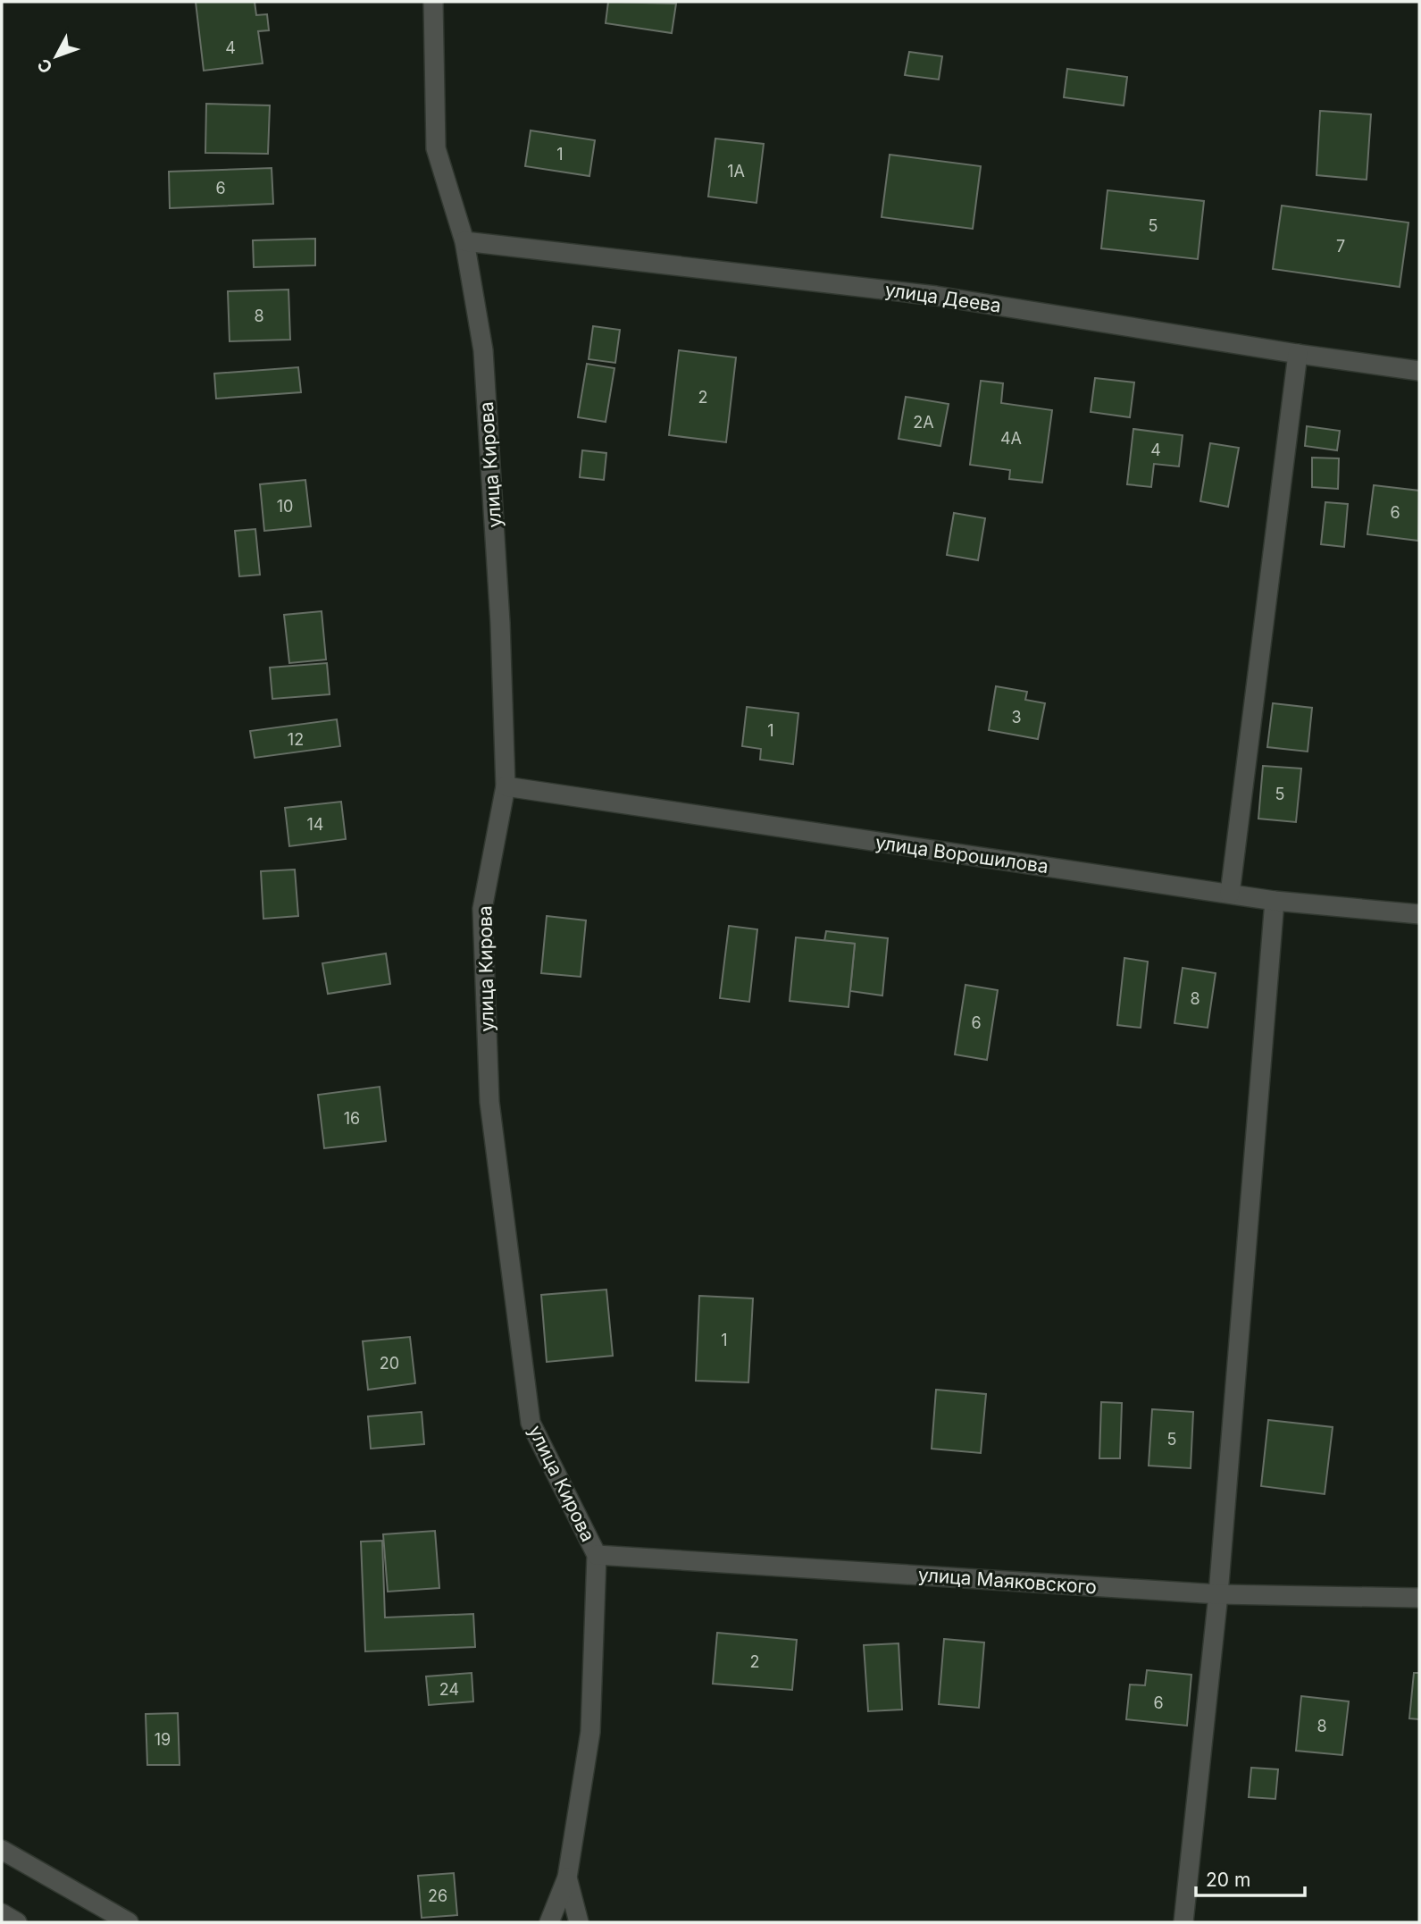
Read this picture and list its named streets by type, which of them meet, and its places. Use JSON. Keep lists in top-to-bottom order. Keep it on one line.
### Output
{"streets":{"street":["улица Деева","улица Кирова","улица Ворошилова","улица Маяковского"]},"crossings":[["улица Деева","улица Кирова"],["улица Кирова","улица Ворошилова"],["улица Кирова","улица Маяковского"]],"house_numbers":["4","1","1А","6","5","7","8","2","2А","4А","4","10","6","3","1","12","5","14","8","6","16","1","20","5","2","24","6","8","19","26"],"scale_bar":"20 m","north":"bottom left"}
